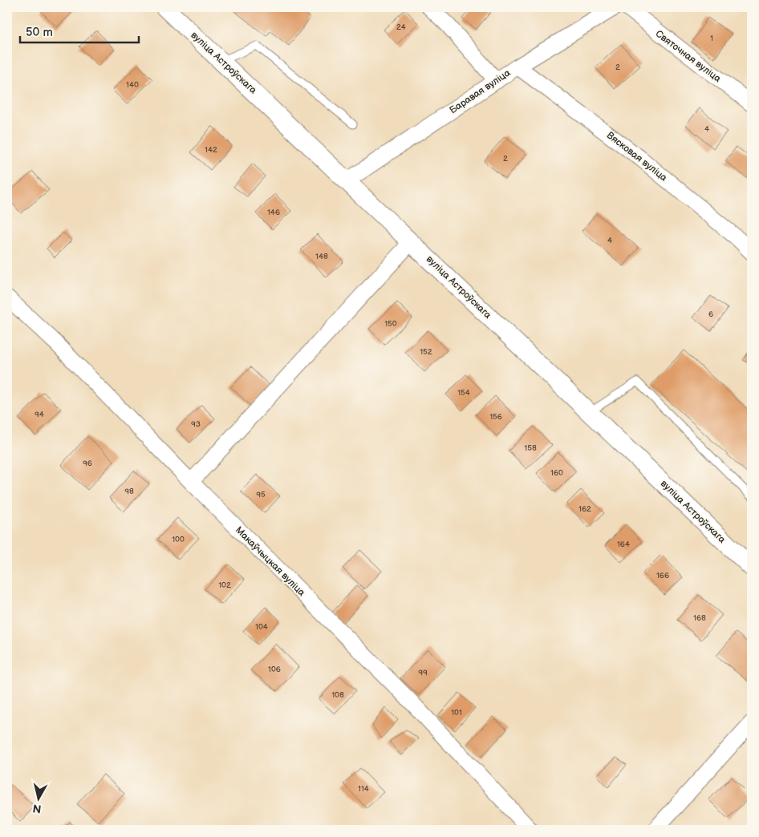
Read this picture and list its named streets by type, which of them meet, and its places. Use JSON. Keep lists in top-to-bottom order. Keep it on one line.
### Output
{"streets":{"street":["Святочная вуліца","вуліца Астроўскага","Баравая вуліца","Вясковая вуліца","Макаўчыцкая вуліца"]},"crossings":[["вуліца Астроўскага","Баравая вуліца"],["Баравая вуліца","Вясковая вуліца"]],"house_numbers":["24","1","2","140","4","142","2","146","4","148","6","150","152","154","94","156","93","158","96","160","98","95","162","100","164","166","102","168","104","106","99","108","101","114"],"scale_bar":"50 m","north":"bottom"}
